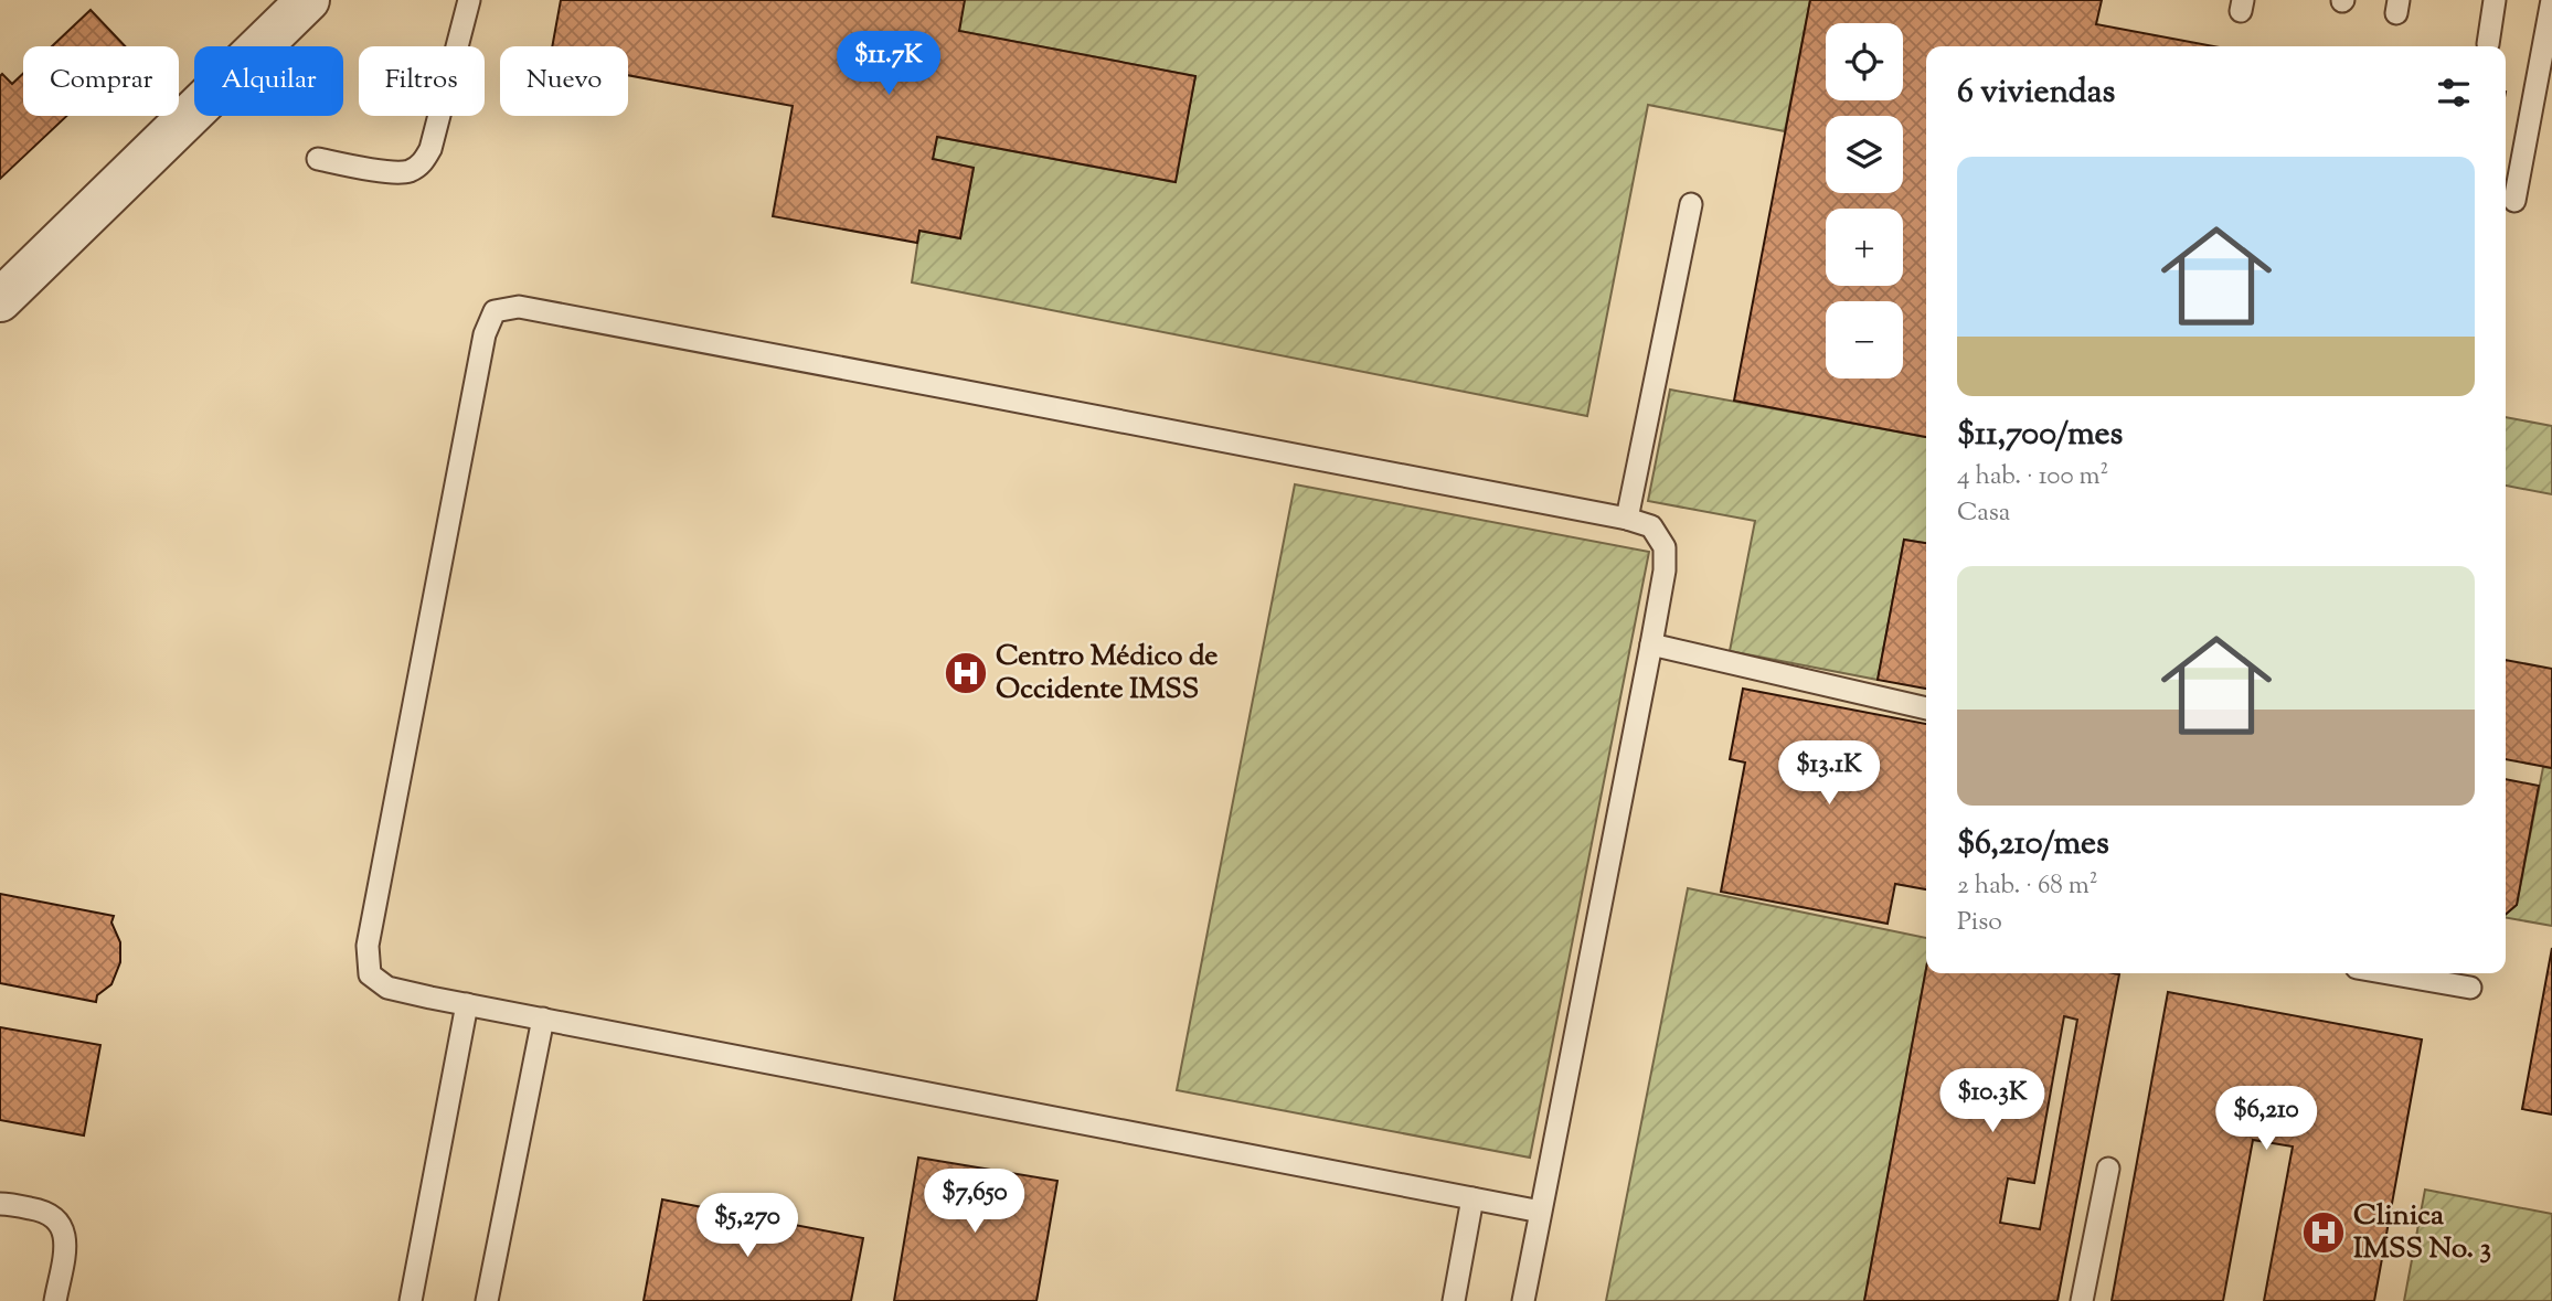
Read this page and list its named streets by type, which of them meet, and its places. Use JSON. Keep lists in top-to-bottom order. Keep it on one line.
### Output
{"places":{"hospital":["Centro Médico de Occidente IMSS","Clinica IMSS No. 3"]},"page":{"map_buttons":["+","−"],"price":["$11.7K","$13.1K","$10.3K","$6,210","$7,650","$5,270"],"chip":["Comprar","Alquilar","Filtros","Nuevo"],"heading":"6 viviendas","list":[{"name":"$11,700/mes","note":"4 hab. · 100 m² · Casa"},{"name":"$6,210/mes","note":"2 hab. · 68 m² · Piso"}]}}
